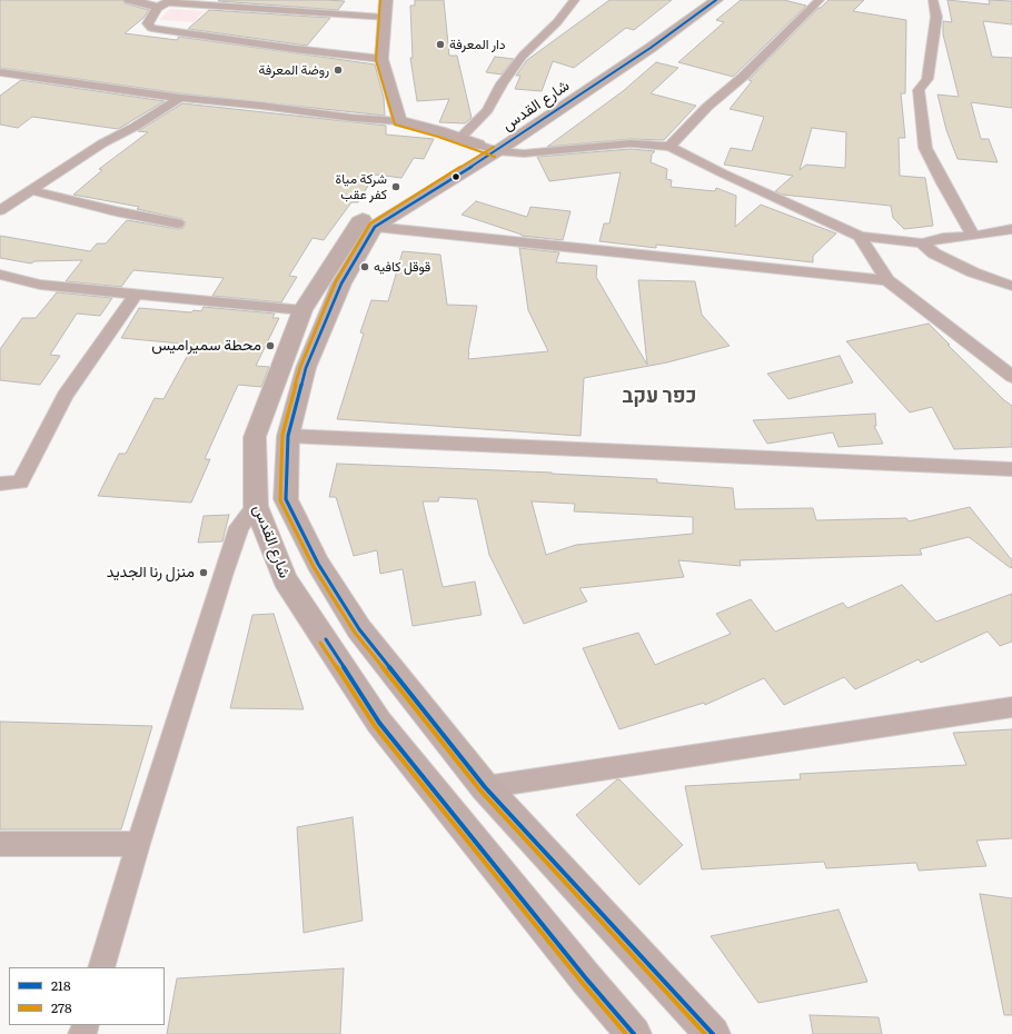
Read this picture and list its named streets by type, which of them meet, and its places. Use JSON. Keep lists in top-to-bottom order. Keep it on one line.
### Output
{"streets":{"main road":["شارع القدس"]},"districts":["כפר עקב"],"places":["دار المعرفة","روضة المعرفة","شركة مياة كفر عقب","قوقل كافيه","محطة سميراميس","منزل رنا الجديد"],"lines":["transit line 218","transit line 278"],"legend":["218","278"]}
